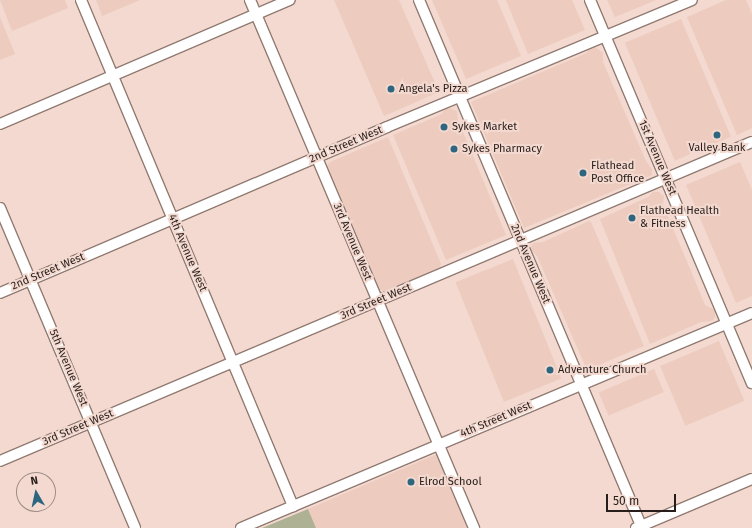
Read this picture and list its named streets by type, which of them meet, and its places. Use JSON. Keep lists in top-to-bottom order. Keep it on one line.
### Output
{"streets":{"street":["2nd Street West","1st Avenue West","3rd Avenue West","4th Avenue West","2nd Avenue West","3rd Street West","5th Avenue West","4th Street West"]},"crossings":[["2nd Street West","1st Avenue West"],["2nd Street West","3rd Avenue West"],["2nd Street West","4th Avenue West"],["2nd Street West","2nd Avenue West"],["2nd Street West","5th Avenue West"],["1st Avenue West","3rd Street West"],["1st Avenue West","4th Street West"],["3rd Avenue West","3rd Street West"],["3rd Avenue West","4th Street West"],["4th Avenue West","3rd Street West"],["4th Avenue West","4th Street West"],["2nd Avenue West","3rd Street West"],["2nd Avenue West","4th Street West"],["3rd Street West","5th Avenue West"]],"places":["Angela's Pizza","Sykes Market","Valley Bank","Sykes Pharmacy","Flathead Post Office","Flathead Health & Fitness","Adventure Church","Elrod School"],"scale_bar":"50 m","north":"top"}
